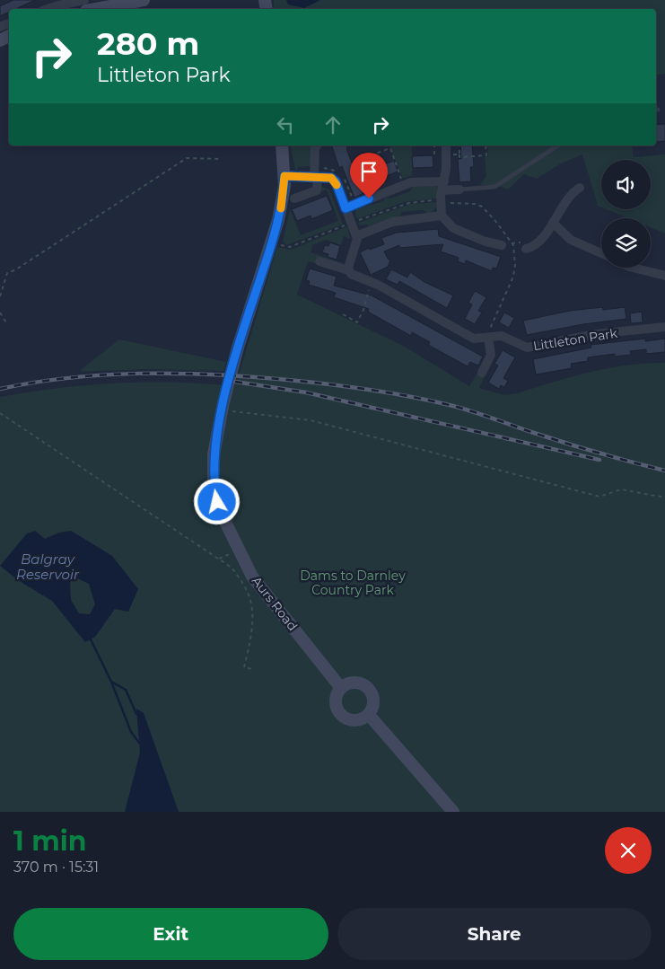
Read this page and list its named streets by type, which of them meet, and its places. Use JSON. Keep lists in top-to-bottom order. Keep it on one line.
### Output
{"streets":{"street":["Littleton Park","Aurs Road"]},"water":["Balgray Reservoir"],"parks":["Dams to Darnley Country Park"],"page":{"turn":["280 m","Littleton Park"],"heading":["1 min","370 m · 15:31"],"buttons":["Exit","Share"]}}
